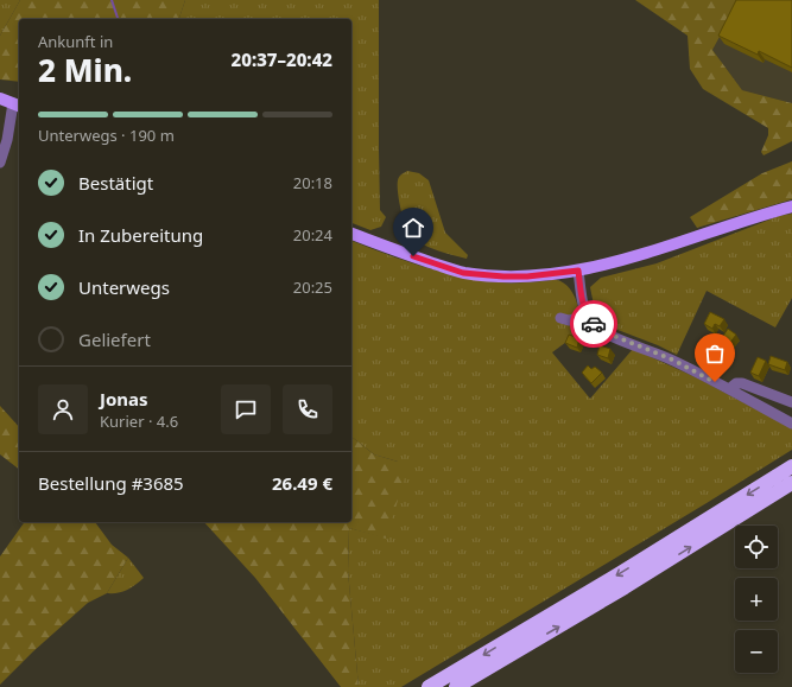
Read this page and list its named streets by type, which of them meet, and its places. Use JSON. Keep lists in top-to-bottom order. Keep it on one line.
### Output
{"page":{"heading":["2 Min.","Ankunft in","20:37–20:42"],"panel":["Jonas","Kurier · 4.6","Bestellung #3685","26.49 €"],"bar":"Unterwegs · 190 m","list":[["Bestätigt","20:18"],["In Zubereitung","20:24"],["Unterwegs","20:25"],"Geliefert"],"map_buttons":["+","−"]}}
